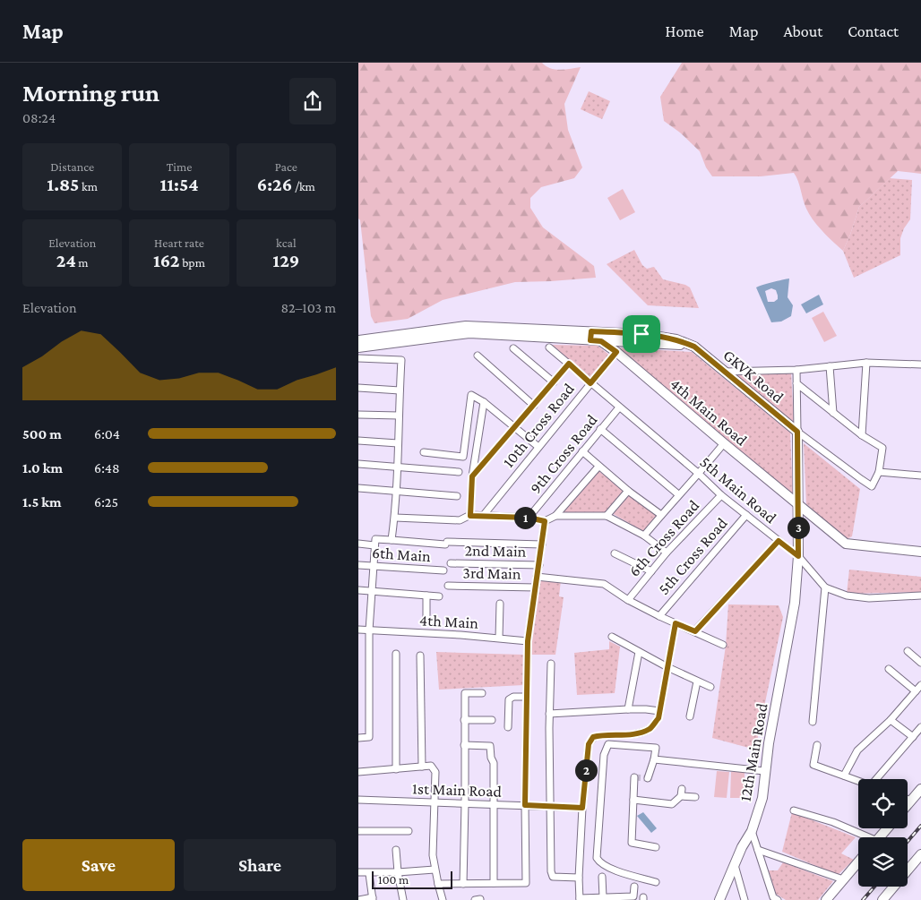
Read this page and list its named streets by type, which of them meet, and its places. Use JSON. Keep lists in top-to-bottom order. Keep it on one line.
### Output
{"streets":{"main road":["GKVK Road","4th Main Road","12th Main Road"],"street":["10th Cross Road","9th Cross Road","5th Main Road","6th Cross Road","2nd Main","6th Main","5th Cross Road","3rd Main","4th Main","1st Main Road"]},"crossings":[["GKVK Road","4th Main Road"],["4th Main Road","10th Cross Road"],["4th Main Road","12th Main Road"],["10th Cross Road","5th Main Road"],["9th Cross Road","5th Main Road"],["5th Main Road","6th Cross Road"],["5th Main Road","5th Cross Road"],["5th Main Road","12th Main Road"]],"scale_bar":"100 m","page":{"header":"Map","nav":["Home","Map","About","Contact"],"heading":["Morning run","08:24"],"stats":[["Distance","1.85 km"],["Time","11:54"],["Pace","6:26 /km"],["Elevation","24 m"],["Heart rate","162 bpm"],["kcal","129"]],"chart":["Elevation","82–103 m"],"list":[{"name":"500 m","note":"6:04"},{"name":"1.0 km","note":"6:48"},{"name":"1.5 km","note":"6:25"}],"pins":["1","3","2"],"buttons":["Save","Share"],"scale":"100 m"}}
